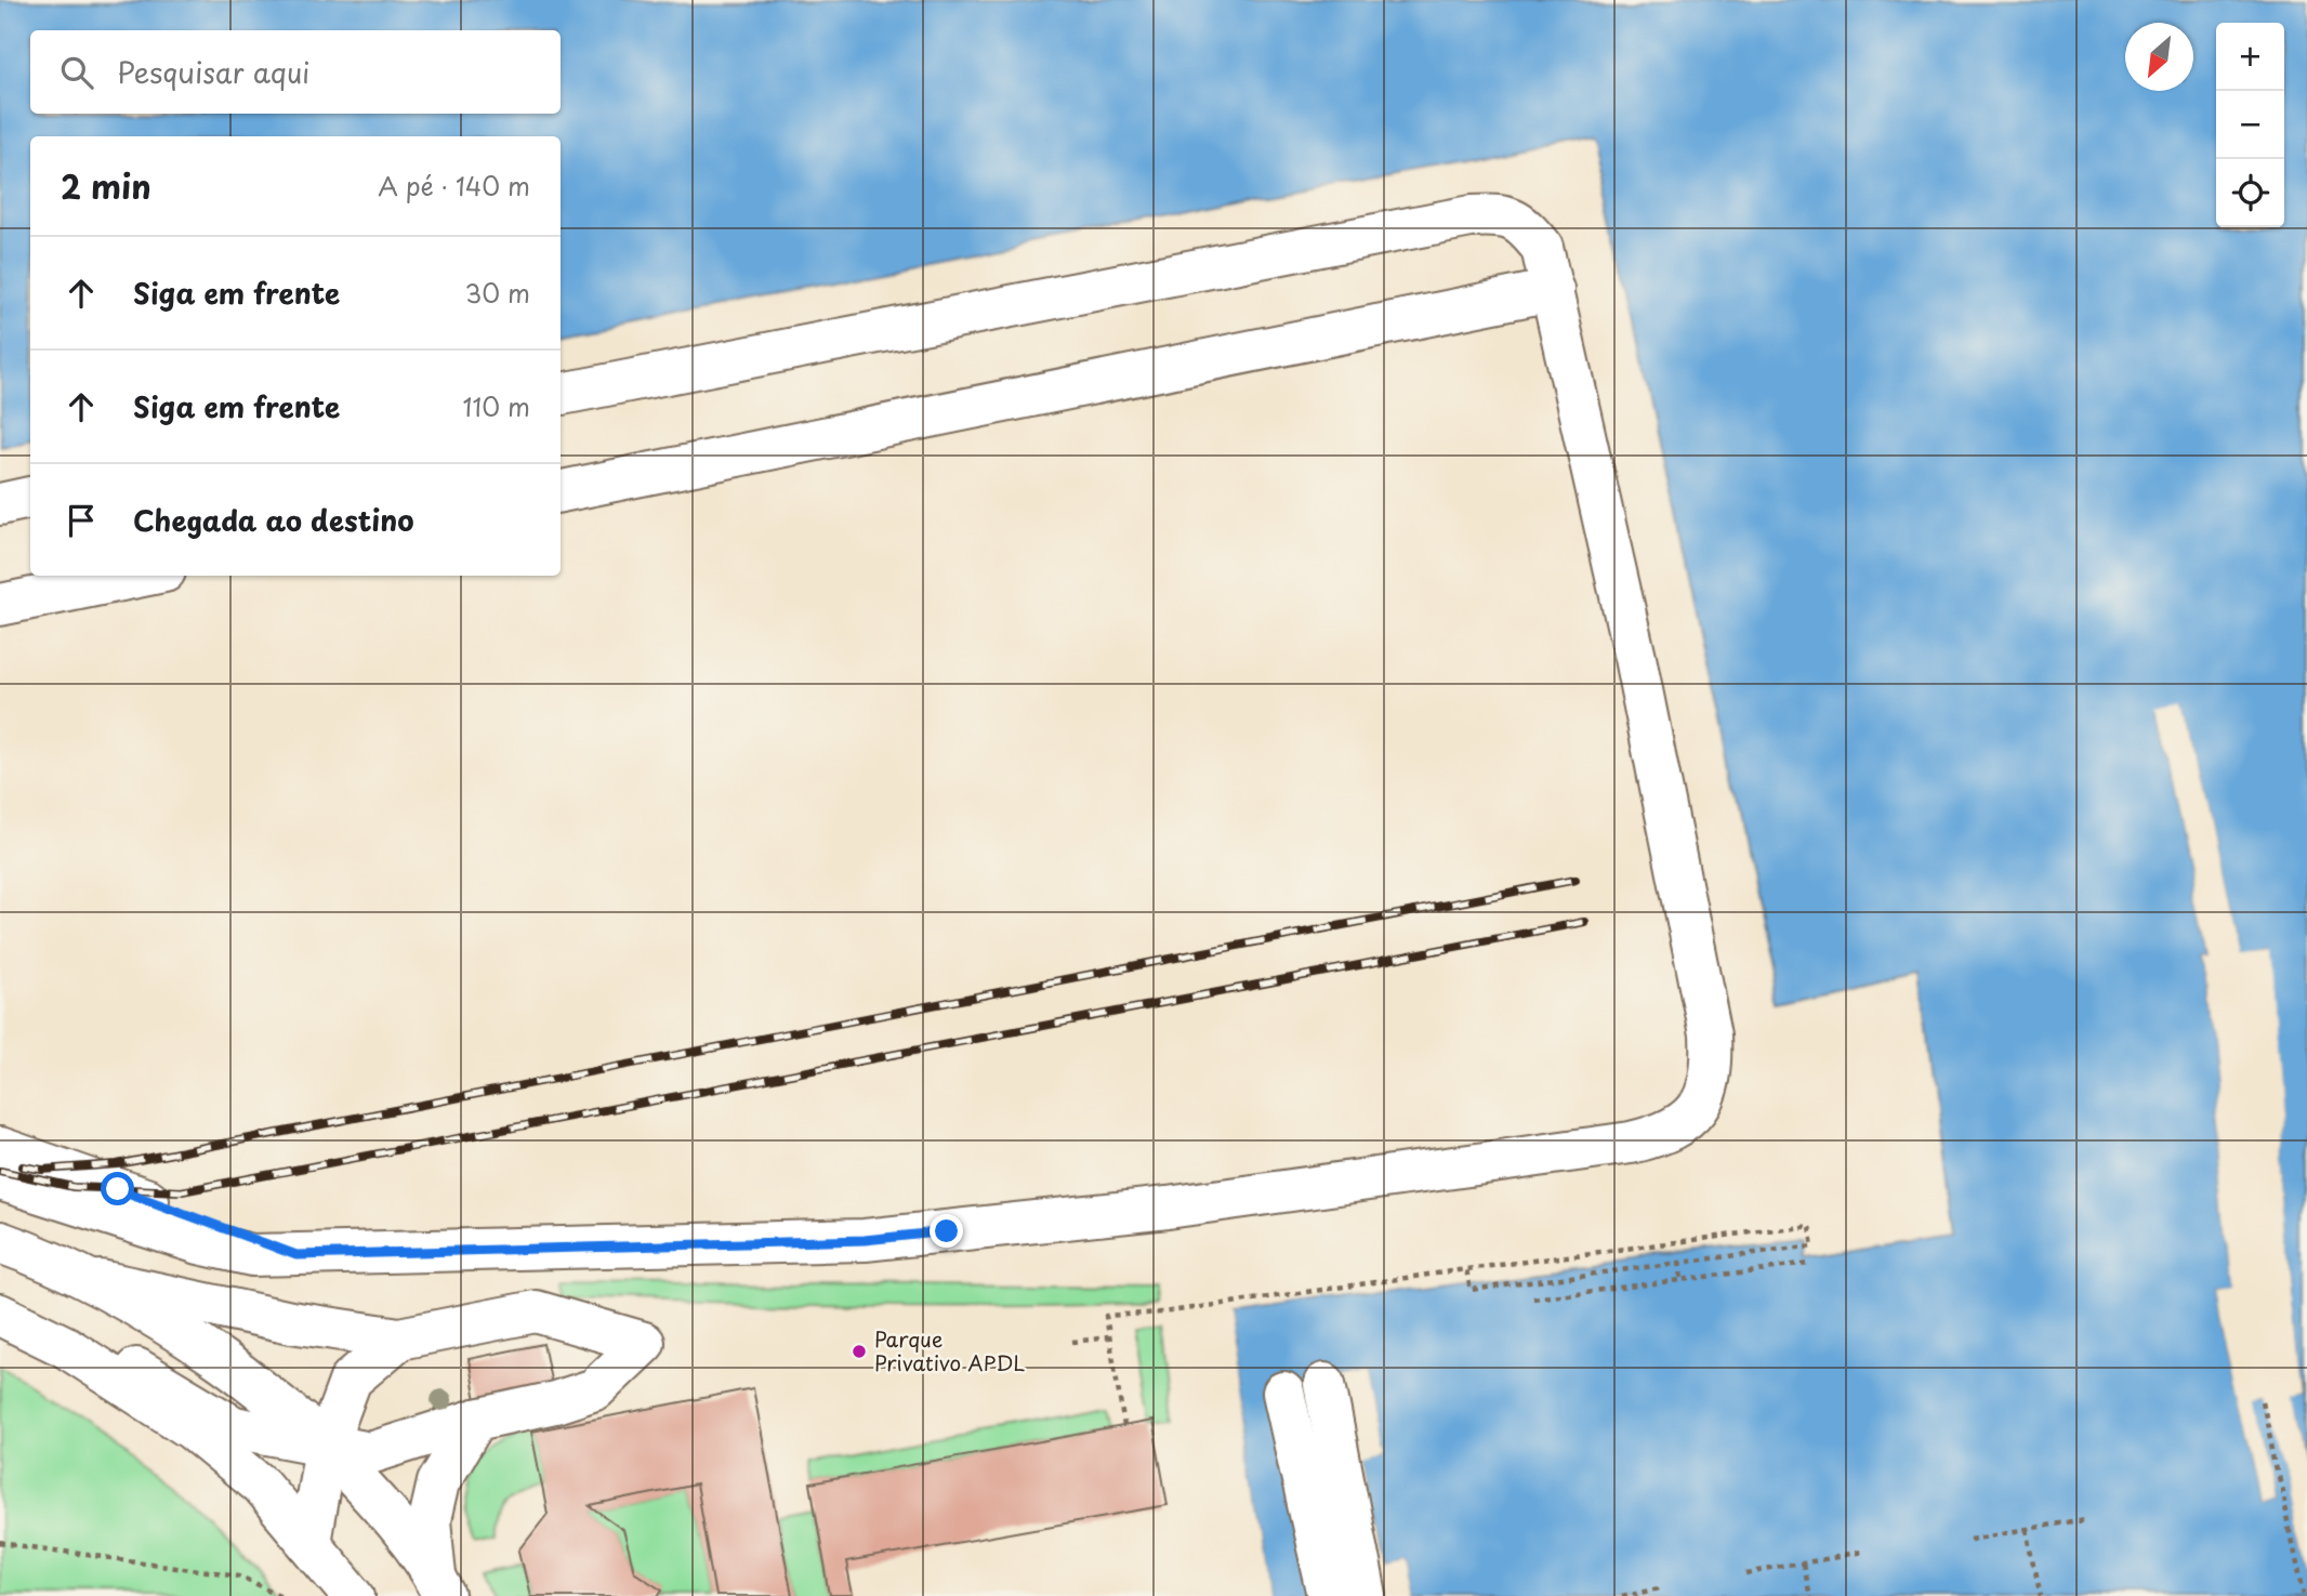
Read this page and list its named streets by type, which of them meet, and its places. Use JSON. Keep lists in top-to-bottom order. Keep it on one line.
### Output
{"places":["Parque Privativo APDL"],"north":"bottom left","page":{"map_buttons":["+","−"],"search":"Pesquisar aqui","heading":["2 min","A pé · 140 m"],"list":[["Siga em frente","30 m"],["Siga em frente","110 m"],"Chegada ao destino"]}}
